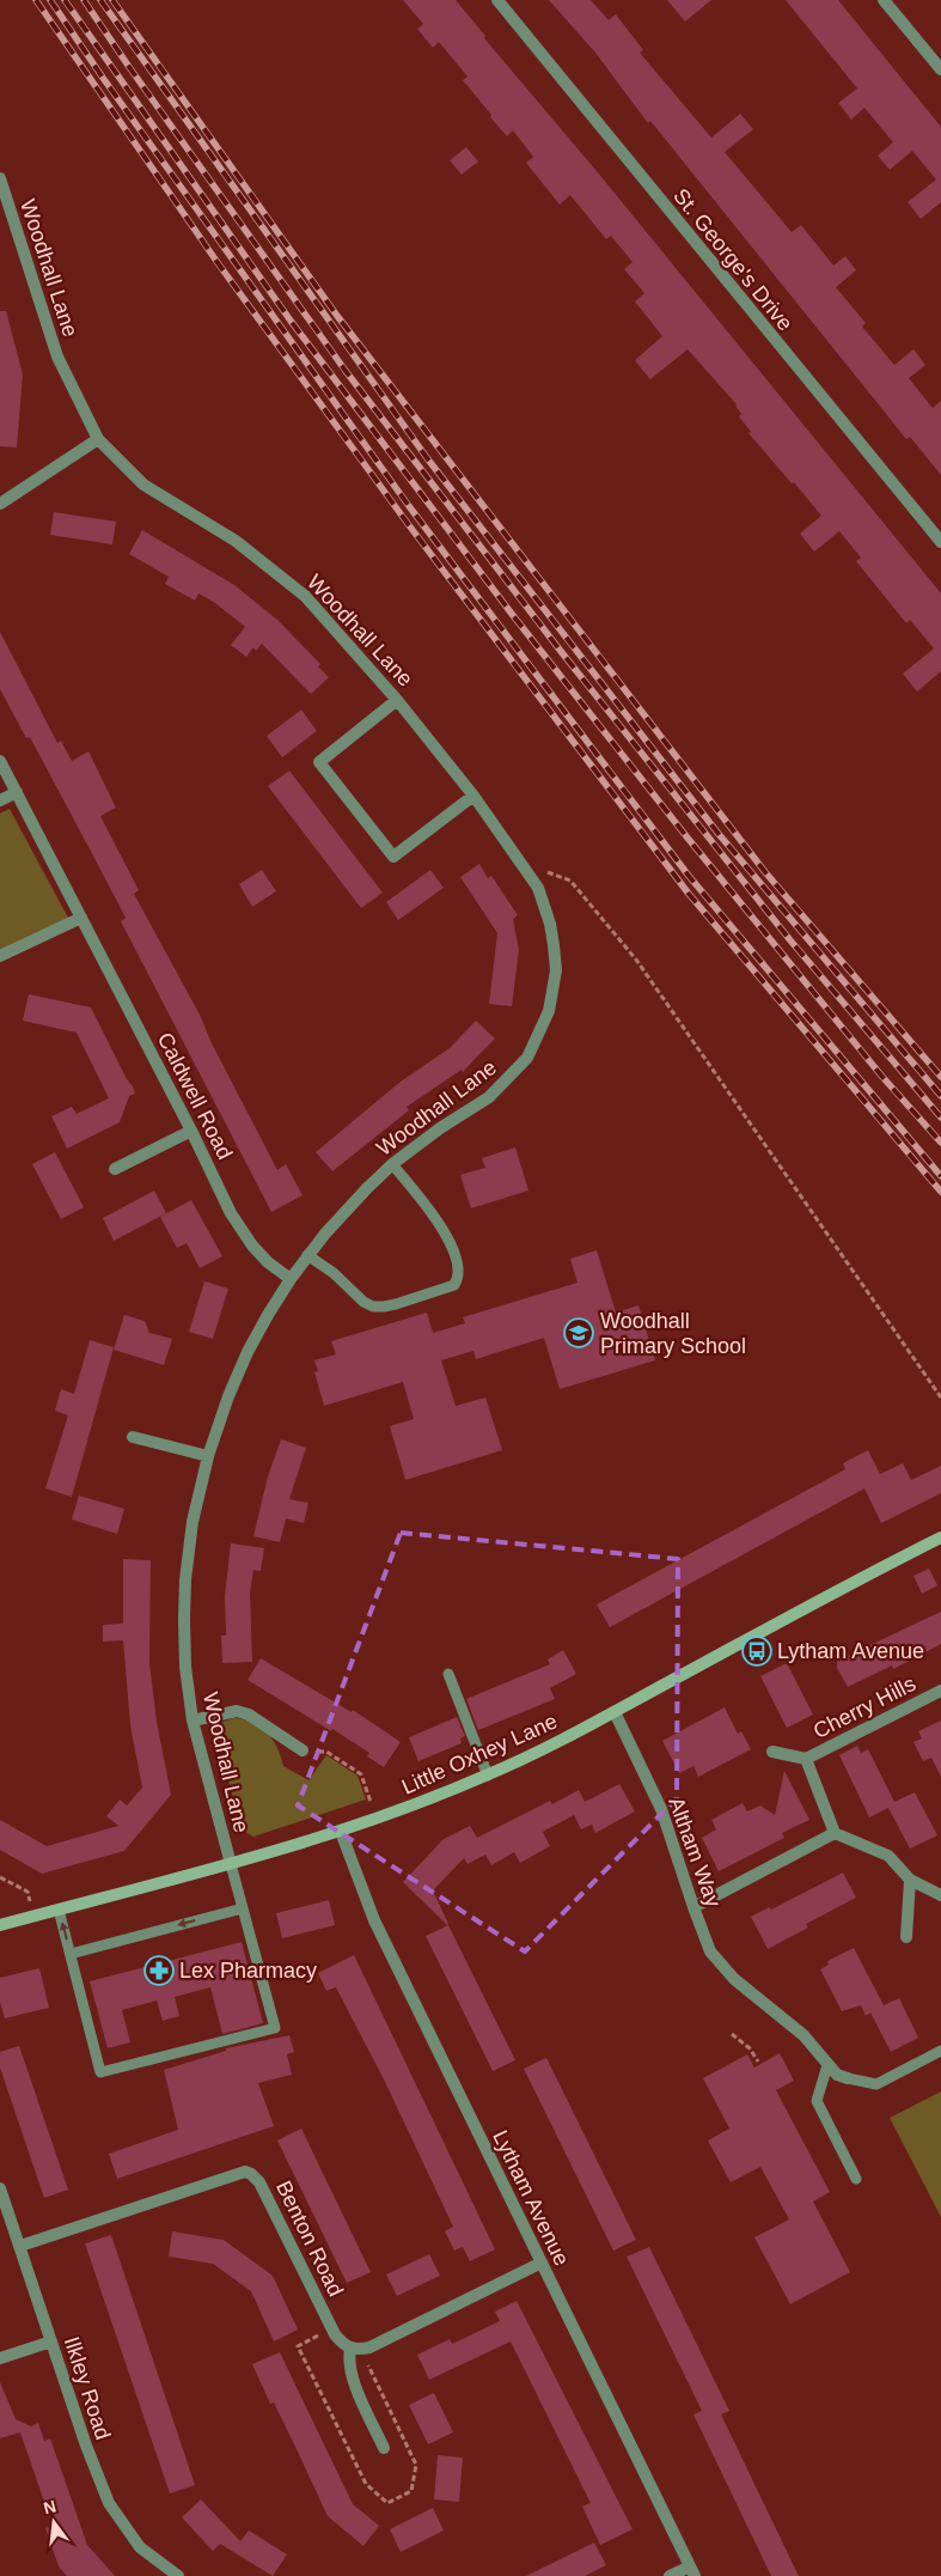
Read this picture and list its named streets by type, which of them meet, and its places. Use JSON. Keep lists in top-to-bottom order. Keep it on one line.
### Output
{"streets":{"main road":["Little Oxhey Lane"],"street":["St. George's Drive","Woodhall Lane","Caldwell Road","Cherry Hills","Altham Way","Lytham Avenue","Benton Road","Ilkley Road"]},"crossings":[["Woodhall Lane","Caldwell Road"],["Woodhall Lane","Little Oxhey Lane"],["Little Oxhey Lane","Altham Way"],["Little Oxhey Lane","Lytham Avenue"],["Benton Road","Ilkley Road"]],"places":{"school or university":["Woodhall Primary School"],"bus stop":["Lytham Avenue"],"pharmacy":["Lex Pharmacy"]},"north":"top"}
